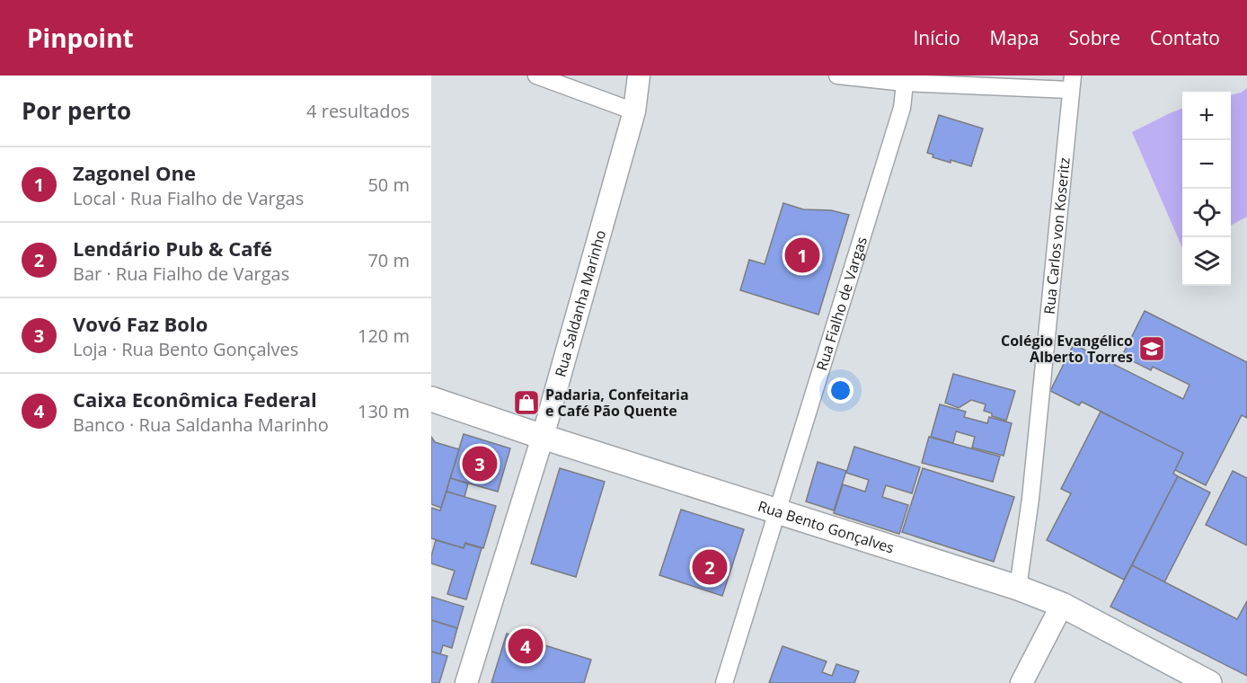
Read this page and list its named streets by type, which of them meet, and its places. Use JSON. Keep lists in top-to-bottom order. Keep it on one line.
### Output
{"streets":{"main road":["Rua Bento Gonçalves"],"street":["Rua Carlos von Koseritz","Rua Saldanha Marinho","Rua Fialho de Vargas"]},"crossings":[["Rua Carlos von Koseritz","Rua Bento Gonçalves"],["Rua Saldanha Marinho","Rua Bento Gonçalves"],["Rua Fialho de Vargas","Rua Bento Gonçalves"]],"places":{"school or university":["Colégio Evangélico Alberto Torres"],"shop":["Padaria, Confeitaria e Café Pão Quente"]},"page":{"header":"Pinpoint","nav":["Início","Mapa","Sobre","Contato"],"heading":["Por perto","4 resultados"],"map_buttons":["+","−"],"list":[{"mark":"1","name":"Zagonel One","note":"Local · Rua Fialho de Vargas","value":"50 m"},{"mark":"2","name":"Lendário Pub & Café","note":"Bar · Rua Fialho de Vargas","value":"70 m"},{"mark":"3","name":"Vovó Faz Bolo","note":"Loja · Rua Bento Gonçalves","value":"120 m"},{"mark":"4","name":"Caixa Econômica Federal","note":"Banco · Rua Saldanha Marinho","value":"130 m"}],"pins":["1","3","2","4"]}}
